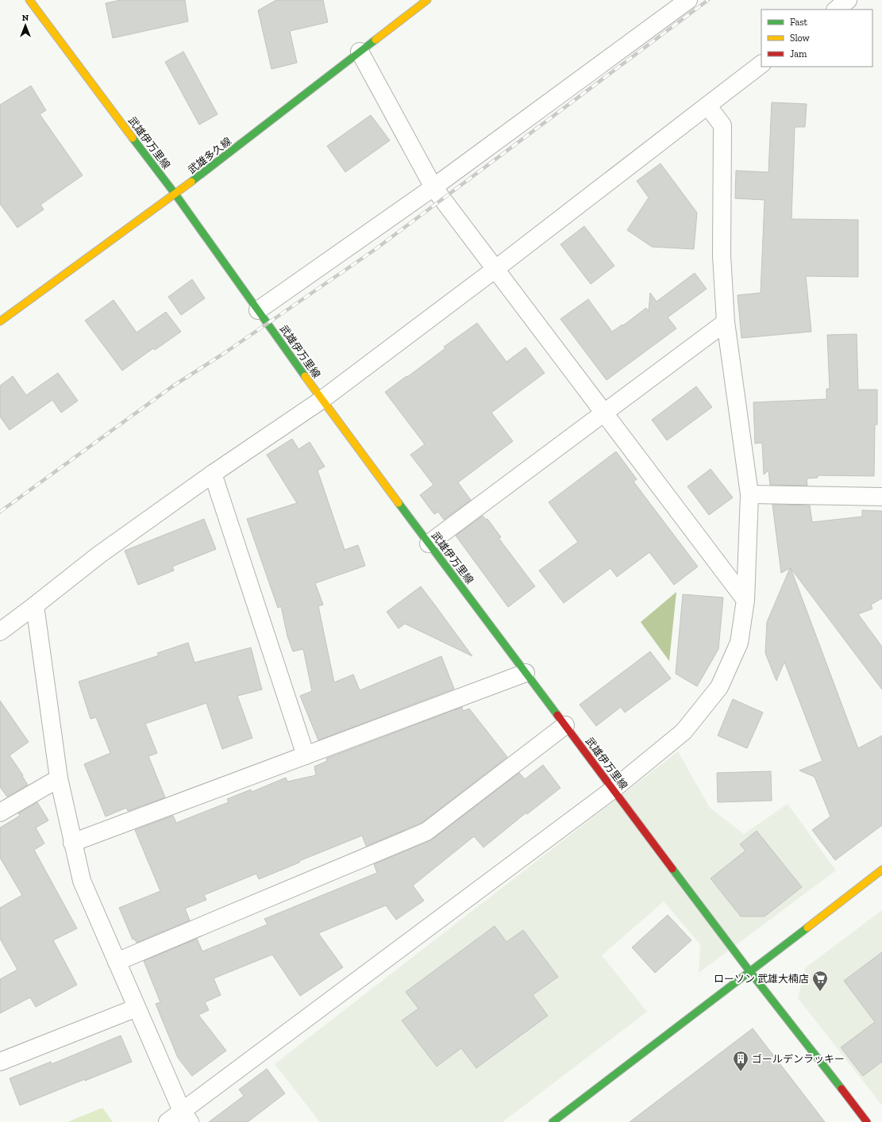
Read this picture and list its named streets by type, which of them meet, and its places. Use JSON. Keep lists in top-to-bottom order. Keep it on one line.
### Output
{"streets":{"main road":["武雄伊万里線","武雄多久線"]},"crossings":[["武雄伊万里線","武雄多久線"]],"places":{"supermarket":["ローソン 武雄大楠店"],"building":["ゴールデンラッキー"]},"legend":["Fast","Slow","Jam"],"north":"top"}
